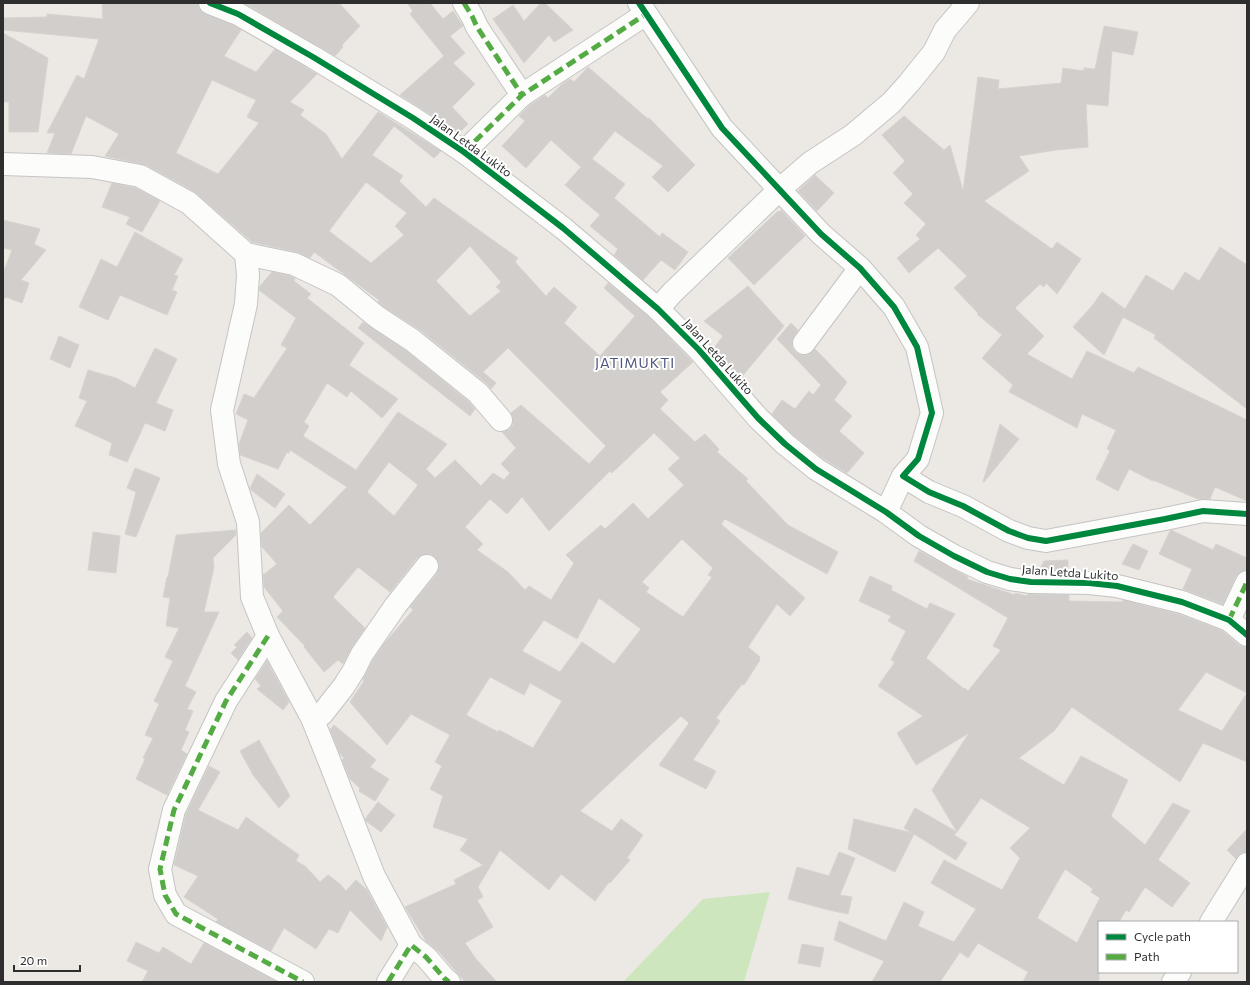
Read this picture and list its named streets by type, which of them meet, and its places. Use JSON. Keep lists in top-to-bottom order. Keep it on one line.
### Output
{"streets":{"street":["Jalan Letda Lukito"]},"districts":["JATIMUKTI"],"legend":["Cycle path","Path"],"scale_bar":"20 m"}
